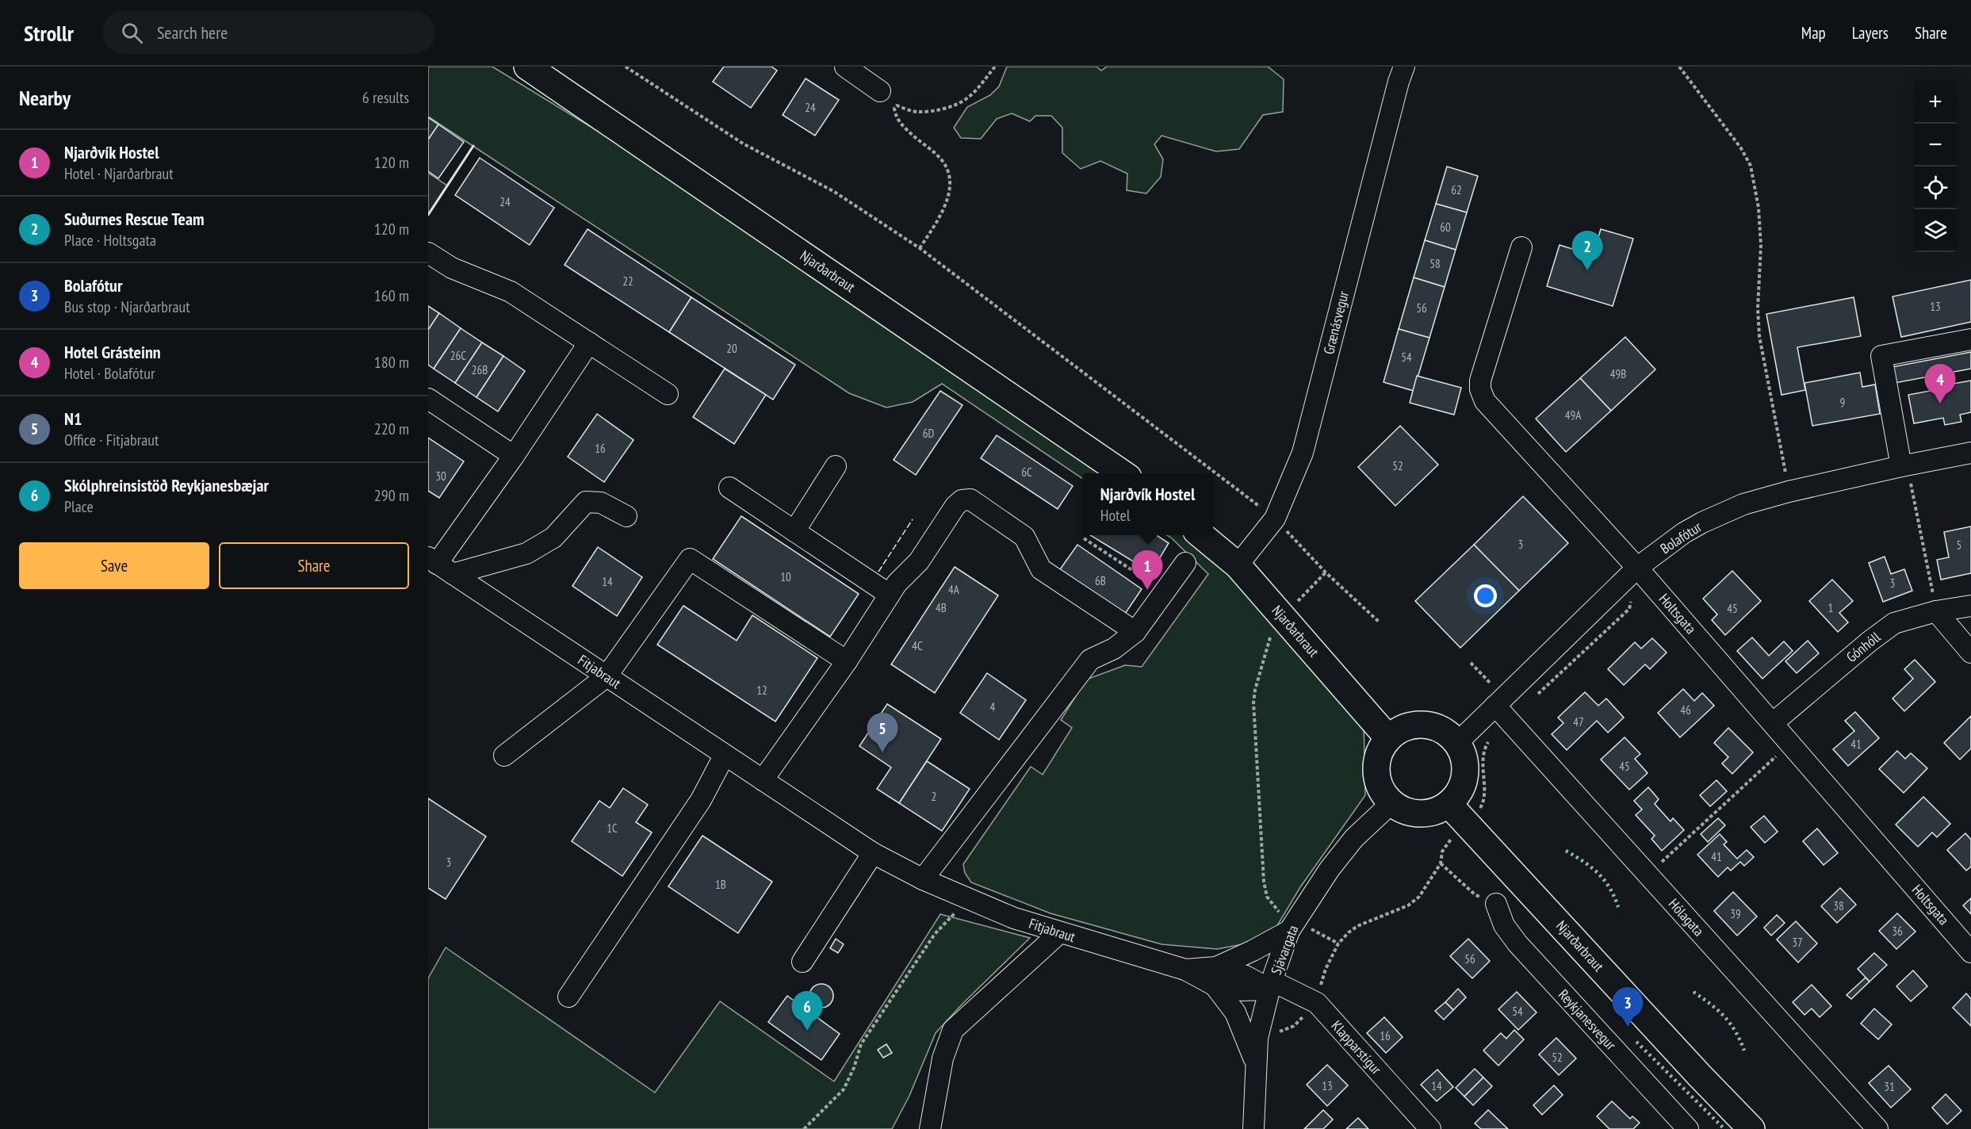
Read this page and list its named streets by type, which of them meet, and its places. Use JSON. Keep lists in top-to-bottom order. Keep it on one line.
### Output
{"streets":{"main road":["Njarðarbraut"],"street":["Grænásvegur","Bolafótur","Holtsgata","Gónhóll","Fitjabraut","Hólagata","Sjávargata","Reykjanesvegur","Klapparstígur"]},"crossings":[["Njarðarbraut","Grænásvegur"],["Njarðarbraut","Bolafótur"],["Njarðarbraut","Sjávargata"],["Bolafótur","Holtsgata"],["Bolafótur","Hólagata"],["Bolafótur","Sjávargata"],["Holtsgata","Gónhóll"],["Fitjabraut","Sjávargata"],["Fitjabraut","Klapparstígur"],["Sjávargata","Klapparstígur"]],"house_numbers":["24","62","24","60","58","22","13","56","20","26C","54","26B","49B","9","49A","6D","16","52","6C","30","3","5","10","6B","14","3","4A","4B","1","45","4C","12","4","46","47","41","45","2","1C","41","3","1B","38","39","36","37","56","54","16","52","13","14","31"],"page":{"header":"Strollr","search":"Search here","nav":["Map","Layers","Share"],"heading":["Nearby","6 results"],"map_buttons":["+","−"],"list":[{"mark":"1","name":"Njarðvík Hostel","note":"Hotel · Njarðarbraut","value":"120 m"},{"mark":"2","name":"Suðurnes Rescue Team","note":"Place · Holtsgata","value":"120 m"},{"mark":"3","name":"Bolafótur","note":"Bus stop · Njarðarbraut","value":"160 m"},{"mark":"4","name":"Hotel Grásteinn","note":"Hotel · Bolafótur","value":"180 m"},{"mark":"5","name":"N1","note":"Office · Fitjabraut","value":"220 m"},{"mark":"6","name":"Skólphreinsistöð Reykjanesbæjar","note":"Place","value":"290 m"}],"pins":["2","4","1","5","3","6"],"popup":["Njarðvík Hostel","Hotel"],"buttons":["Save","Share"]}}
